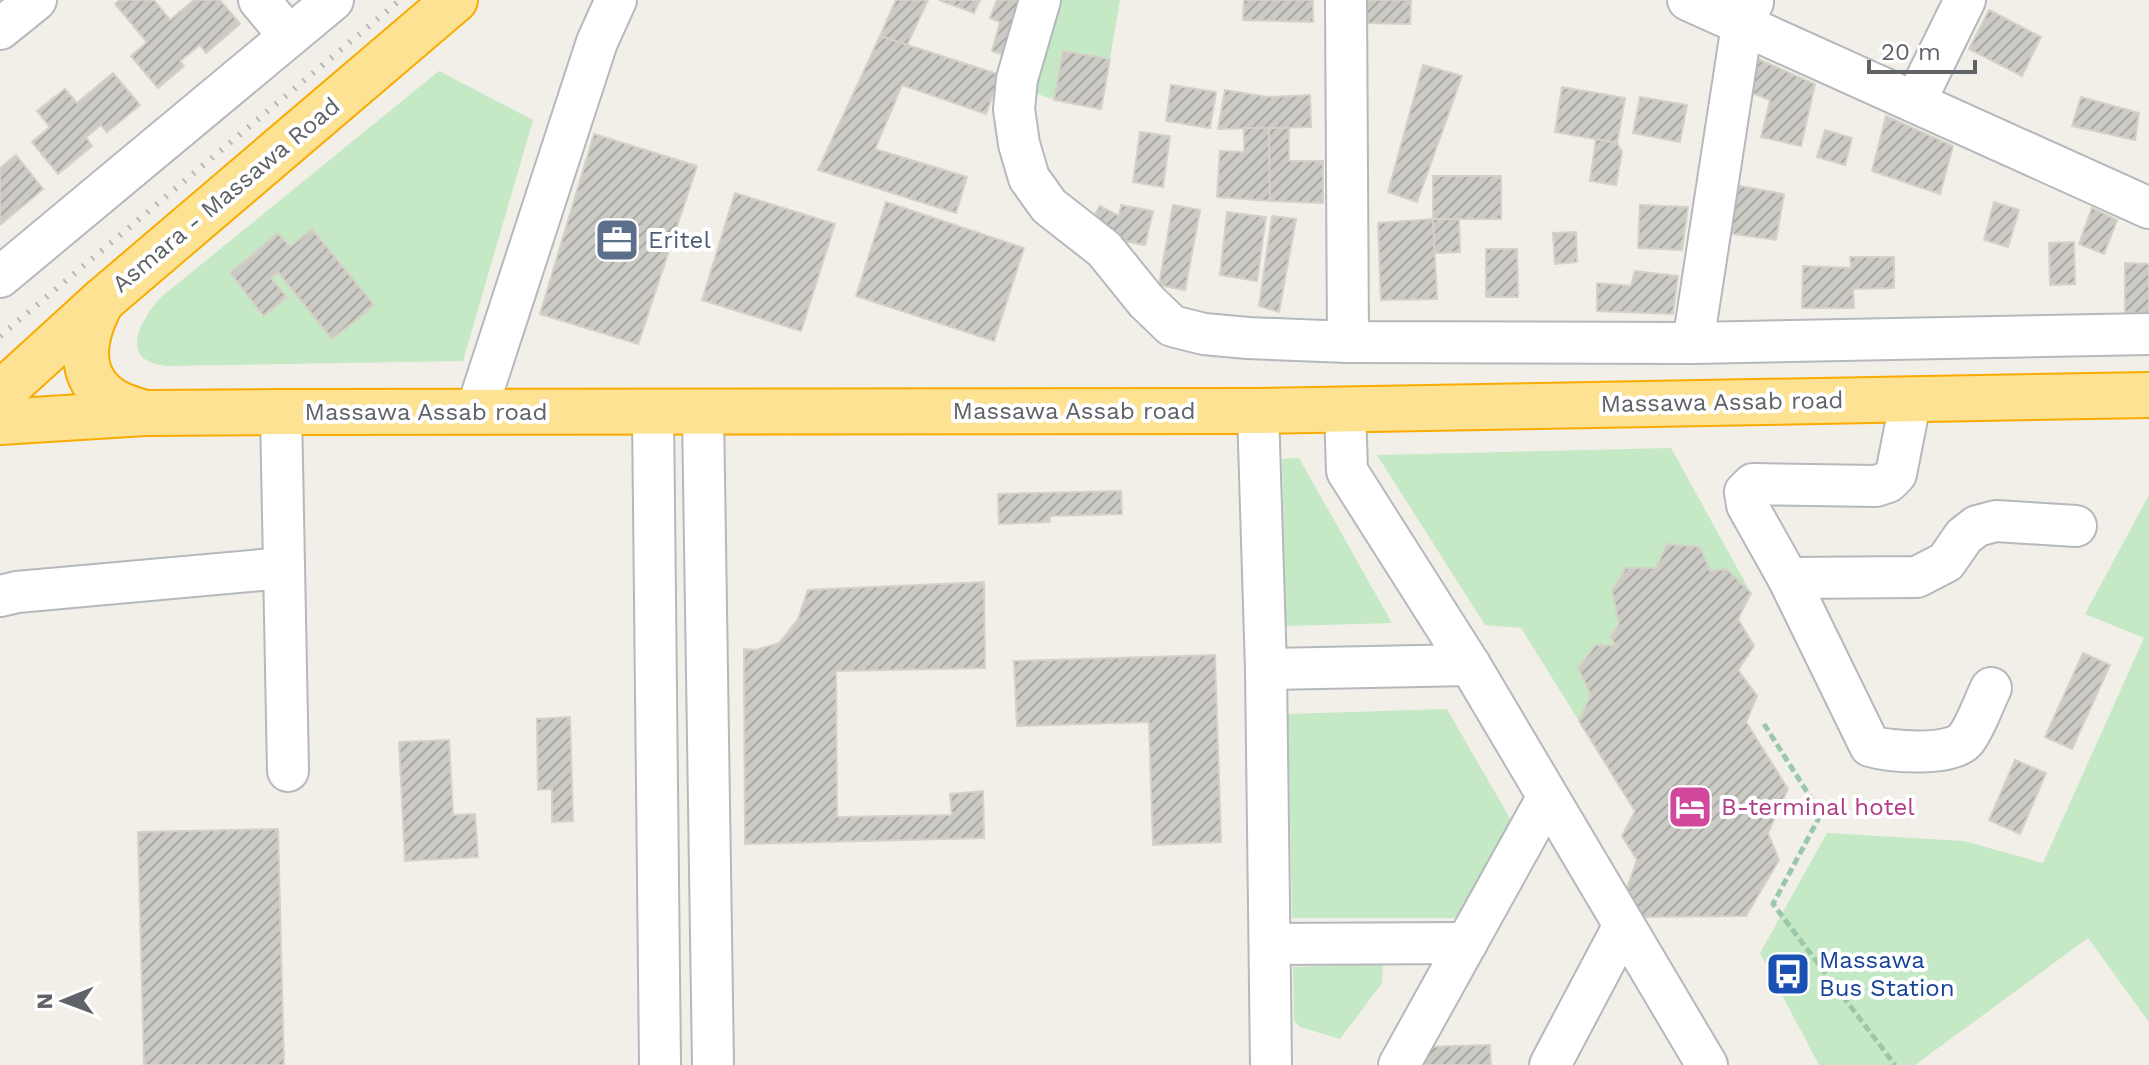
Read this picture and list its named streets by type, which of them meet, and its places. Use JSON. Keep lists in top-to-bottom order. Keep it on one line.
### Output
{"streets":{"highway":["Asmara - Massawa Road","Massawa Assab road"]},"places":{"office":["Eritel"],"hotel":["B-terminal hotel"],"bus stop":["Massawa Bus Station"]},"scale_bar":"20 m","north":"left"}
